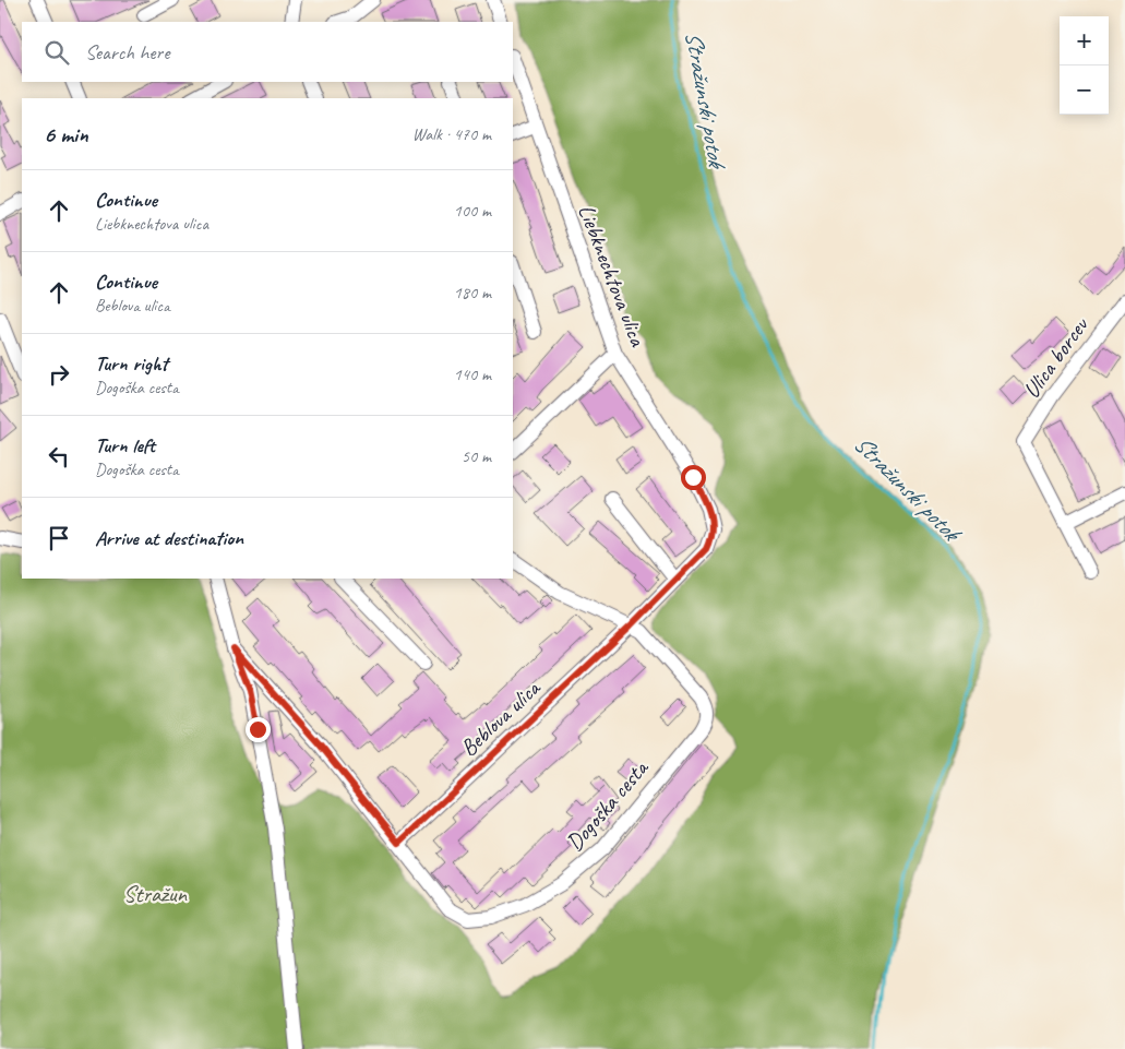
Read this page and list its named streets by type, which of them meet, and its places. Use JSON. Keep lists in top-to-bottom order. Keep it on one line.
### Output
{"streets":{"street":["Liebknechtova ulica","Ulica borcev","Beblova ulica","Dogoška cesta"]},"crossings":[["Liebknechtova ulica","Beblova ulica"],["Liebknechtova ulica","Dogoška cesta"],["Beblova ulica","Dogoška cesta"]],"water":["Stražunski potok"],"parks":["Stražun"],"page":{"map_buttons":["+","−"],"search":"Search here","heading":["6 min","Walk · 470 m"],"list":[["Continue","Liebknechtova ulica","100 m"],["Continue","Beblova ulica","180 m"],["Turn right","Dogoška cesta","140 m"],["Turn left","Dogoška cesta","50 m"],"Arrive at destination"]}}
